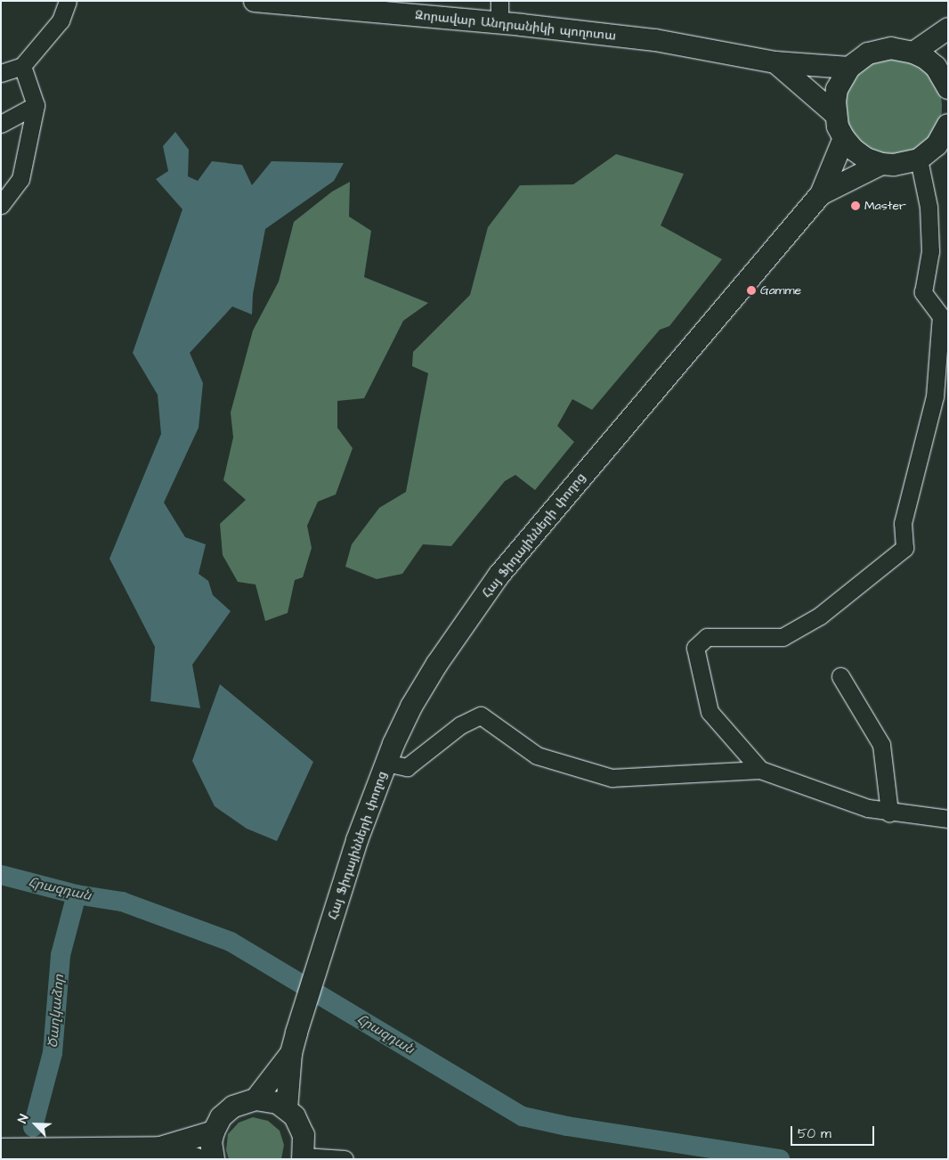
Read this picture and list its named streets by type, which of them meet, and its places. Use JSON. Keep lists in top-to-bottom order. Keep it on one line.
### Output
{"streets":{"main road":["Զորավար Անդրանիկի պողոտա","Հայ Ֆիդայինների փողոց"]},"water":["Հրազդան","Ծաղկաձոր"],"places":["Master","Gamme"],"scale_bar":"50 m","north":"top left"}
